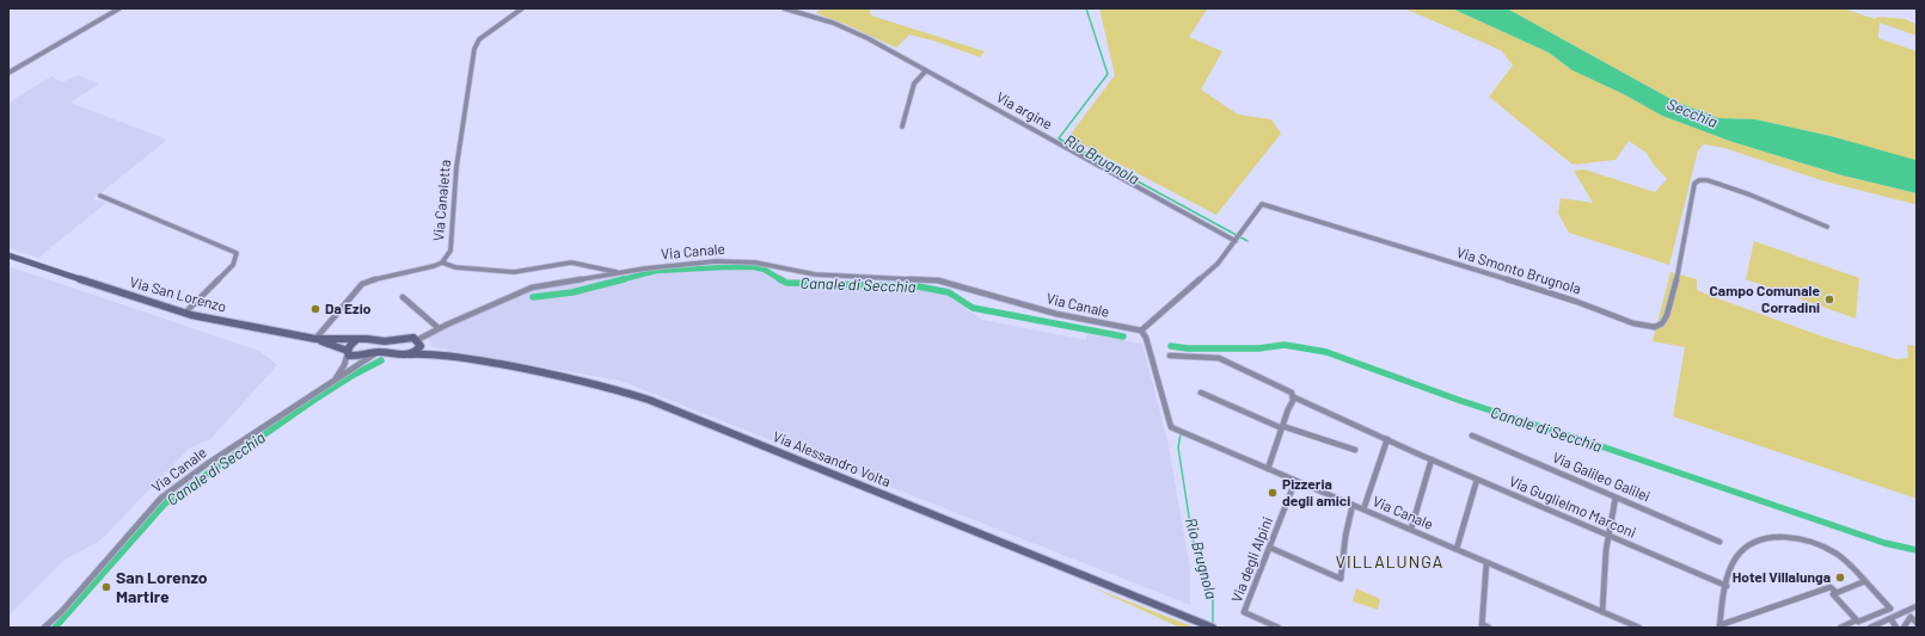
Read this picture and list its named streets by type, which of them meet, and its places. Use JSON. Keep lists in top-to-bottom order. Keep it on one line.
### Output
{"streets":{"main road":["Via San Lorenzo","Via Alessandro Volta"],"street":["Via argine","Via Canaletta","Via Canale","Via Smonto Brugnola","Via Galileo Galilei","Via Guglielmo Marconi","Via degli Alpini"]},"crossings":[["Via argine","Via Smonto Brugnola"],["Via Canaletta","Via San Lorenzo"],["Via Canale","Via Smonto Brugnola"],["Via Canale","Via degli Alpini"]],"districts":["VILLALUNGA"],"water":["Secchia","Rio Brugnola","Canale di Secchia"],"places":["Campo Comunale Corradini","Da Ezio","Pizzeria degli amici","Hotel Villalunga","San Lorenzo Martire"]}
